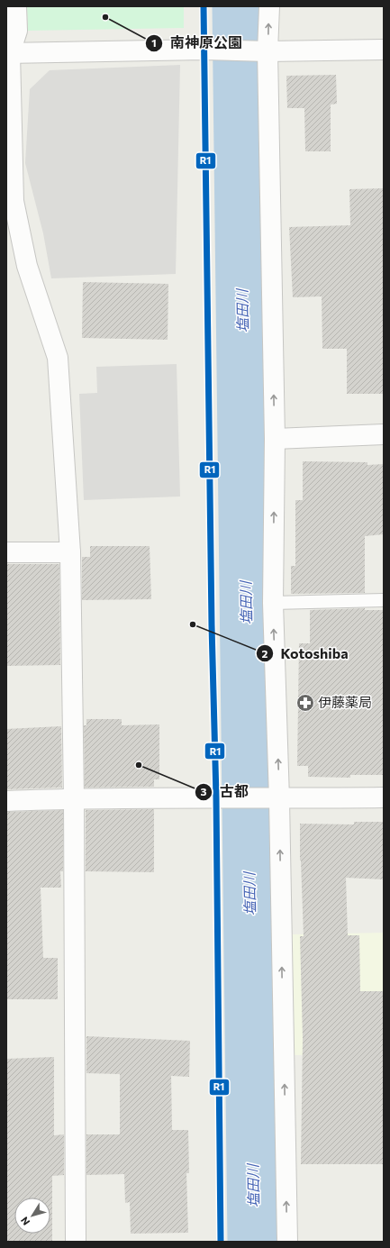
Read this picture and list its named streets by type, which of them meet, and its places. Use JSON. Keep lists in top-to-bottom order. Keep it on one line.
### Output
{"water":["塩田川"],"places":{"other":["南神原公園","Kotoshiba","古都"],"pharmacy":["伊藤薬局"]},"lines":["transit line R1"],"north":"bottom left"}
